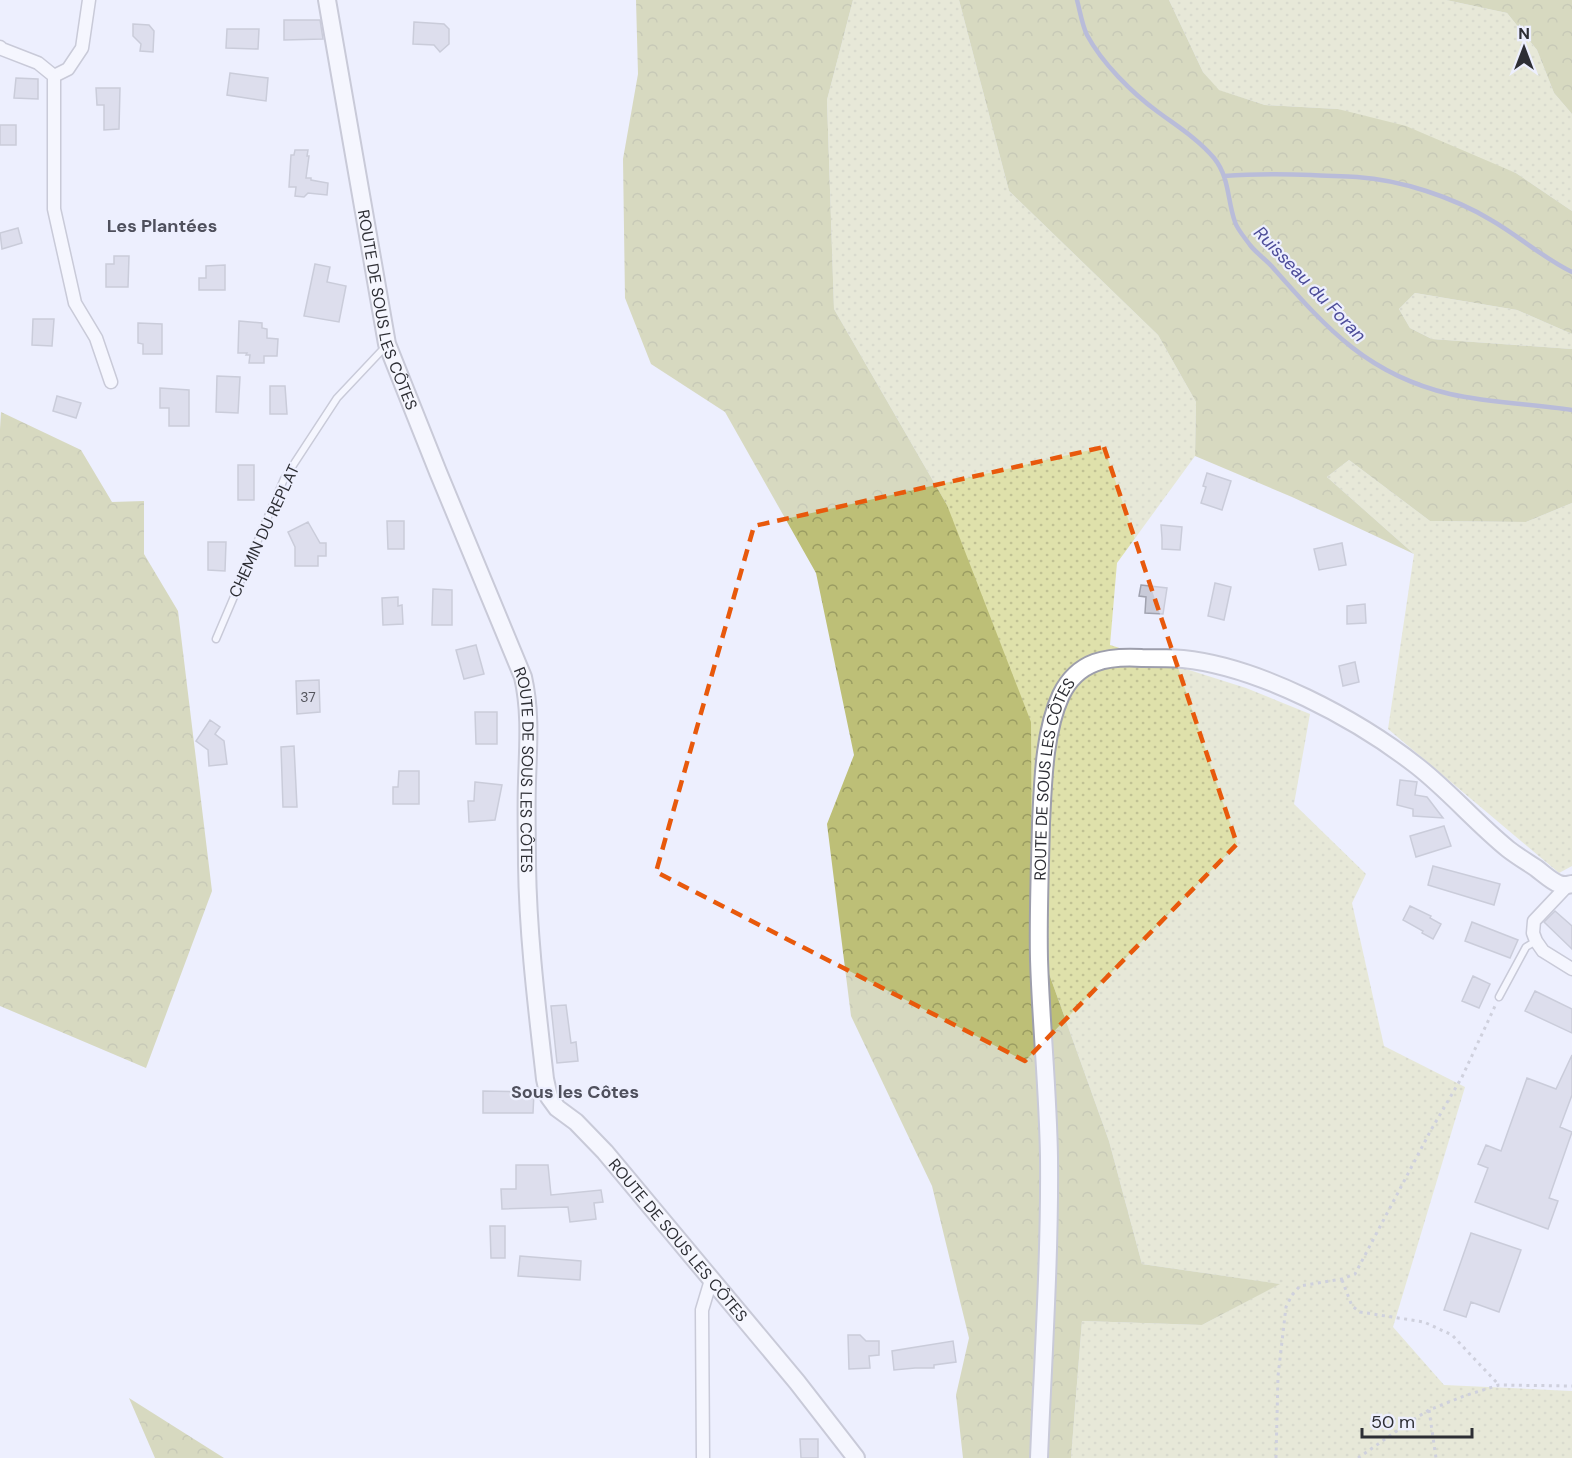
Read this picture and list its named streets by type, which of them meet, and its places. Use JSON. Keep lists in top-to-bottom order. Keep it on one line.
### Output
{"streets":{"street":["ROUTE DE SOUS LES CÔTES"],"lane":["CHEMIN DU REPLAT"]},"crossings":[["ROUTE DE SOUS LES CÔTES","CHEMIN DU REPLAT"]],"districts":["Les Plantées","Sous les Côtes"],"water":["Ruisseau du Foran"],"house_numbers":["37"],"scale_bar":"50 m","north":"top"}
